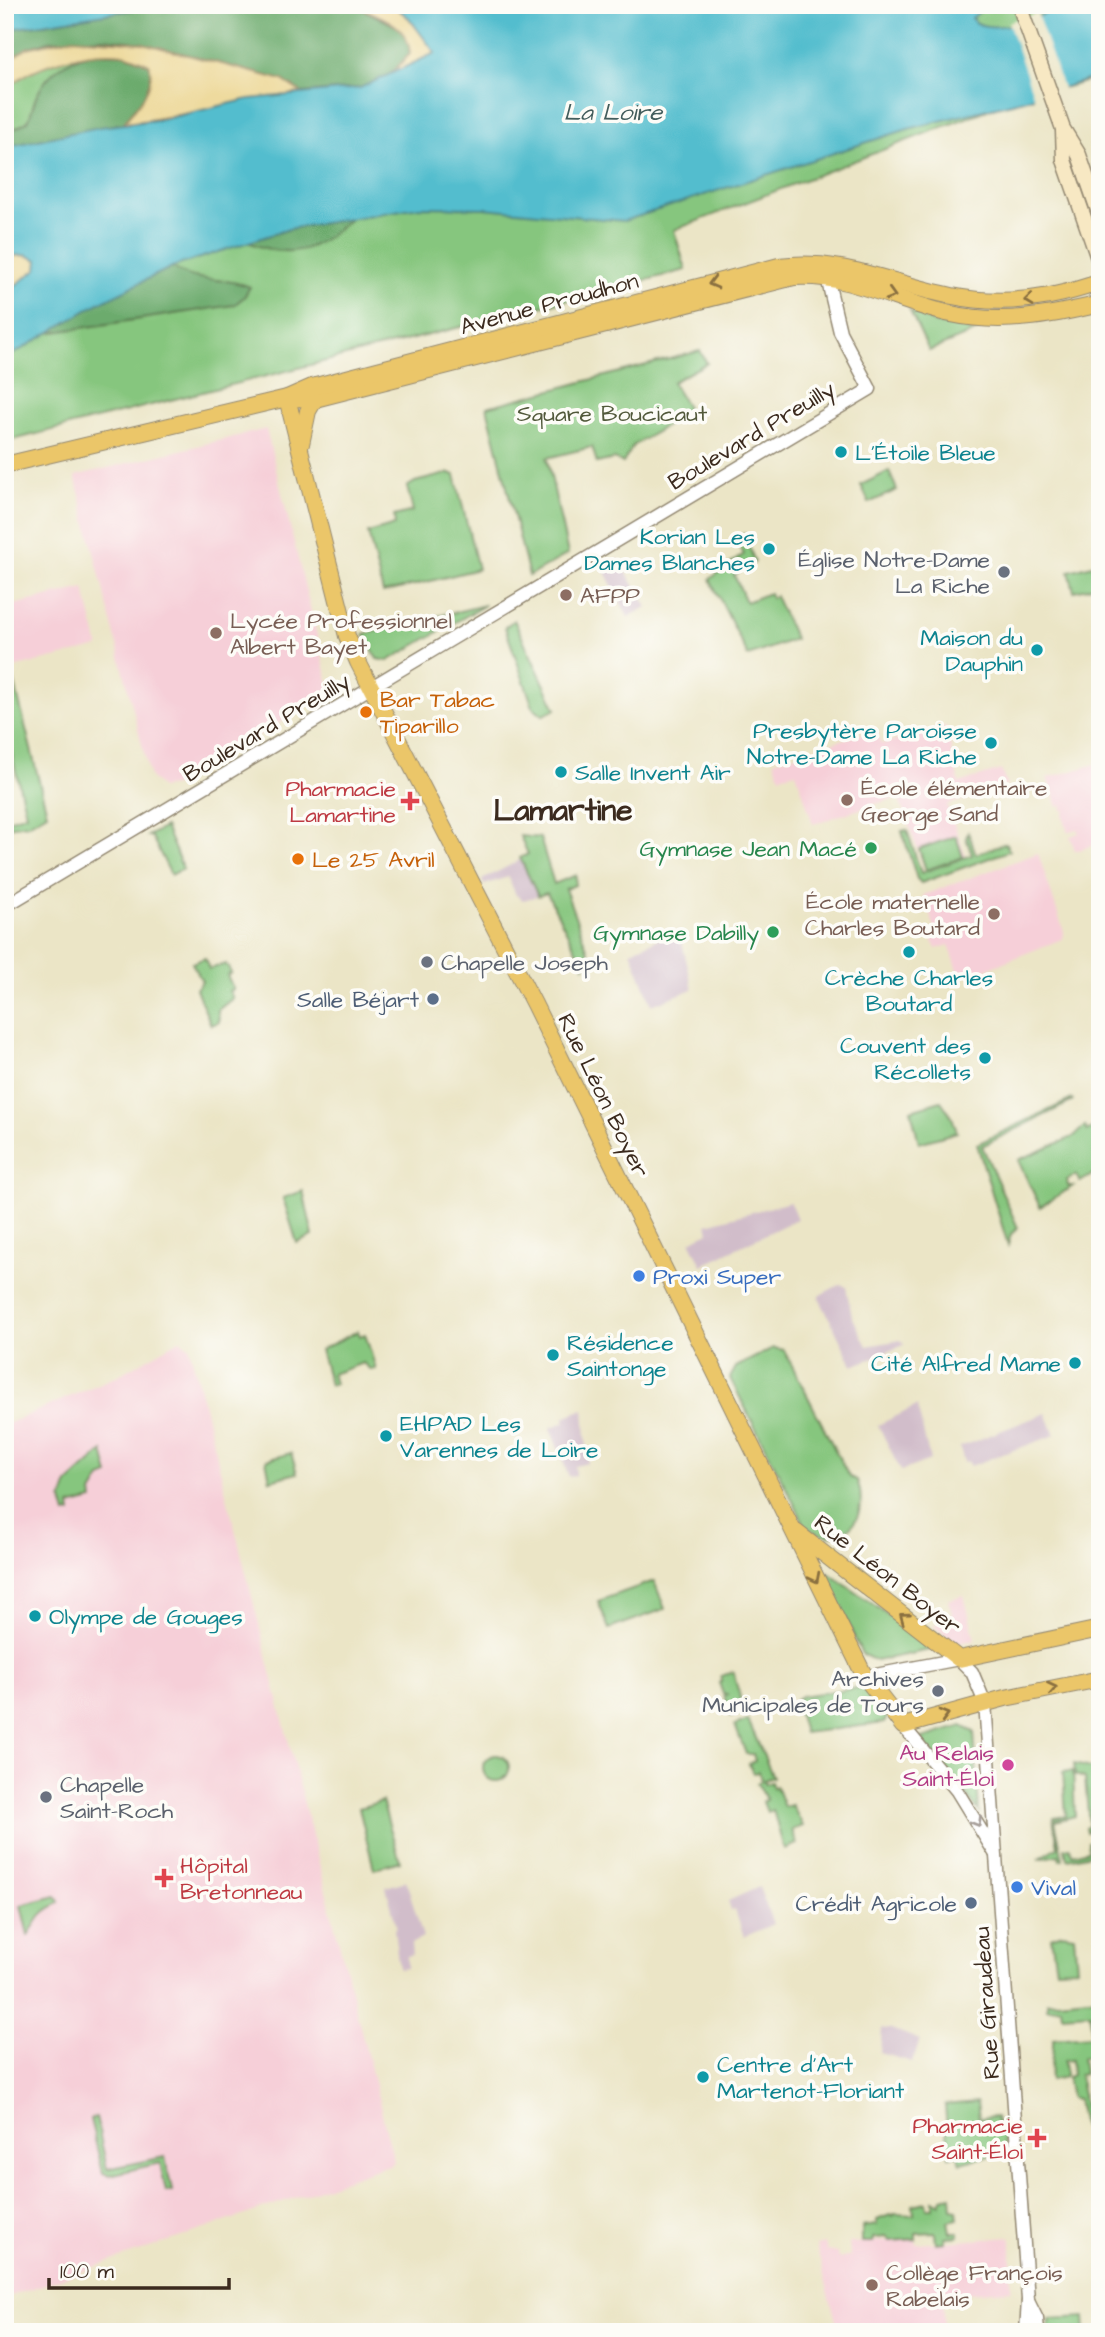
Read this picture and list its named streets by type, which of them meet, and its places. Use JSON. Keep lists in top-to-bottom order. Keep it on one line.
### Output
{"streets":{"main road":["Avenue Proudhon","Rue Léon Boyer"],"street":["Boulevard Preuilly","Rue Giraudeau"]},"crossings":[["Avenue Proudhon","Boulevard Preuilly"],["Avenue Proudhon","Rue Léon Boyer"],["Boulevard Preuilly","Rue Léon Boyer"],["Rue Léon Boyer","Rue Giraudeau"]],"districts":["Lamartine"],"water":["La Loire"],"parks":["Square Boucicaut"],"places":{"other":["L'Étoile Bleue","Korian Les Dames Blanches","Église Notre-Dame La Riche","AFPP","Lycée Professionnel Albert Bayet","Maison du Dauphin","Bar Tabac Tiparillo","Presbytère Paroisse Notre-Dame La Riche","Salle Invent Air","École élémentaire George Sand","Gymnase Jean Macé","Le 25 Avril","École maternelle Charles Boutard","Gymnase Dabilly","Crèche Charles Boutard","Chapelle Joseph","Salle Béjart","Couvent des Récollets","Proxi Super","Résidence Saintonge","Cité Alfred Mame","EHPAD Les Varennes de Loire","Olympe de Gouges","Archives Municipales de Tours","Au Relais Saint-Éloi","Chapelle Saint-Roch","Vival","Crédit Agricole","Centre d'Art Martenot-Floriant","Collège François Rabelais"],"health":["Pharmacie Lamartine","Hôpital Bretonneau","Pharmacie Saint-Éloi"]},"scale_bar":"100 m"}
